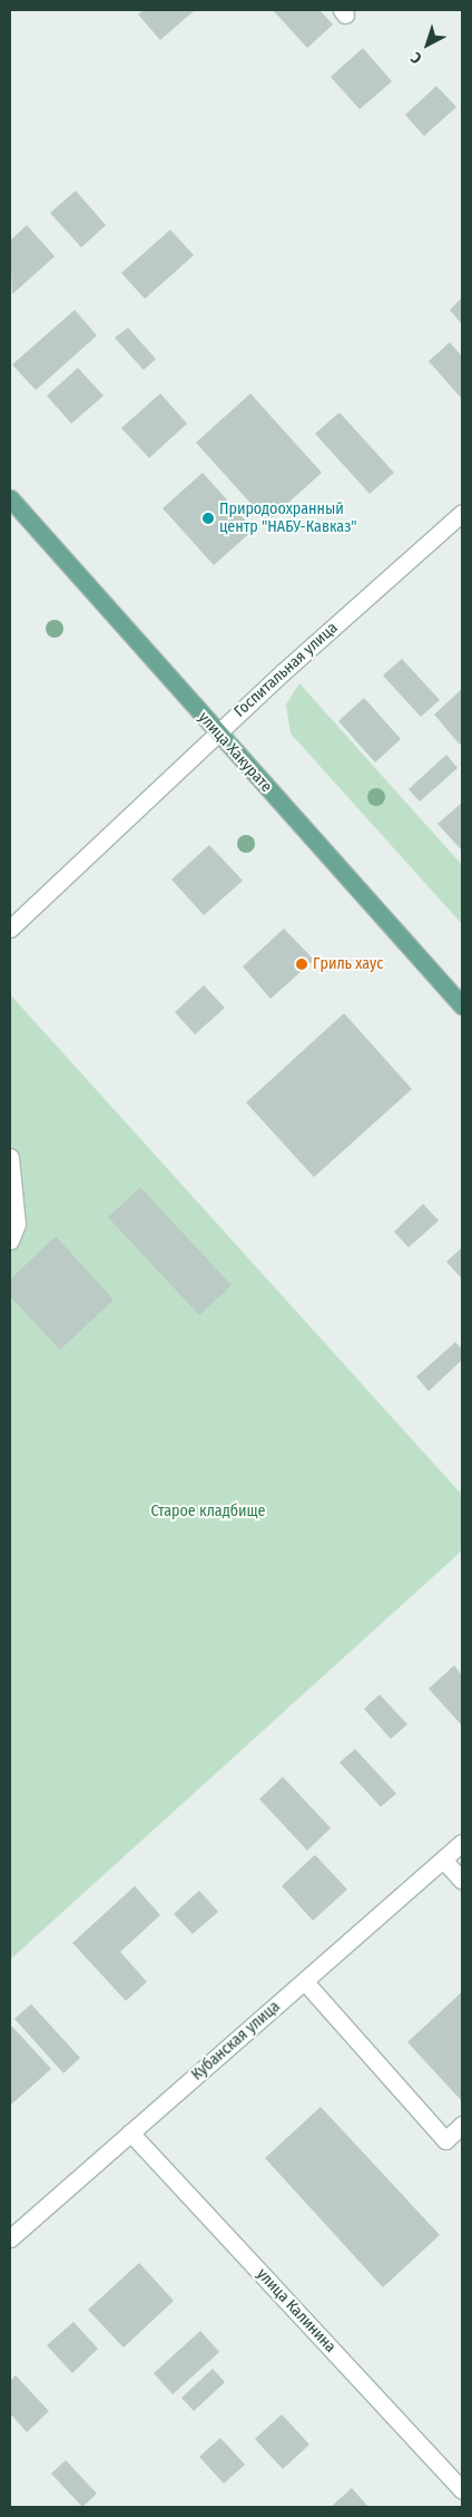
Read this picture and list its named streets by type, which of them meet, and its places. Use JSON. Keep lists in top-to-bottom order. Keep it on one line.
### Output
{"streets":{"main road":["улица Хакурате"],"street":["Госпитальная улица","Кубанская улица","улица Калинина"]},"crossings":[["Госпитальная улица","улица Хакурате"],["Кубанская улица","улица Калинина"]],"parks":["Старое кладбище"],"places":["Природоохранный центр \"НАБУ-Кавказ\"","Гриль хаус"],"north":"bottom left"}
